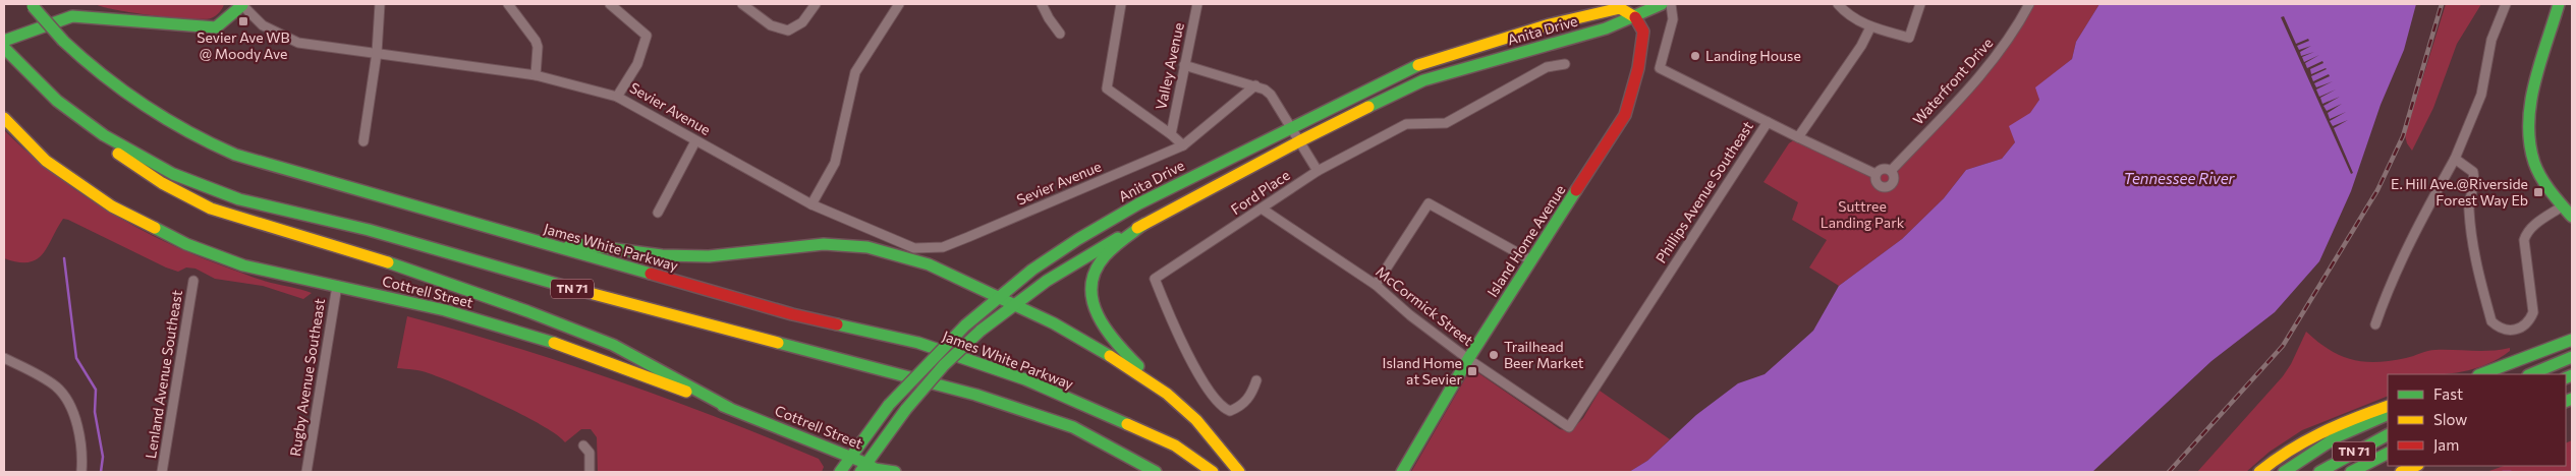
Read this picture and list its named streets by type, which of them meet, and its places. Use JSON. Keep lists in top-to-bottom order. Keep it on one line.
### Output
{"streets":{"main road":["Anita Drive","Sevier Avenue","Island Home Avenue","James White Parkway","TN 71","Cottrell Street"],"street":["Valley Avenue","Waterfront Drive","Ford Place","Phillips Avenue Southeast","McCormick Street","Lenland Avenue Southeast","Rugby Avenue Southeast"]},"crossings":[["Anita Drive","Island Home Avenue"],["Anita Drive","Cottrell Street"],["Waterfront Drive","Phillips Avenue Southeast"],["Ford Place","McCormick Street"],["Phillips Avenue Southeast","McCormick Street"],["Island Home Avenue","McCormick Street"],["Cottrell Street","Rugby Avenue Southeast"]],"water":["Tennessee River"],"parks":["Suttree Landing Park"],"places":{"transit":["Sevier Ave WB @ Moody Ave","E. Hill Ave.@Riverside Forest Way Eb","Island Home at Sevier"],"other":["Landing House","Trailhead Beer Market"]},"legend":["Fast","Slow","Jam"]}
